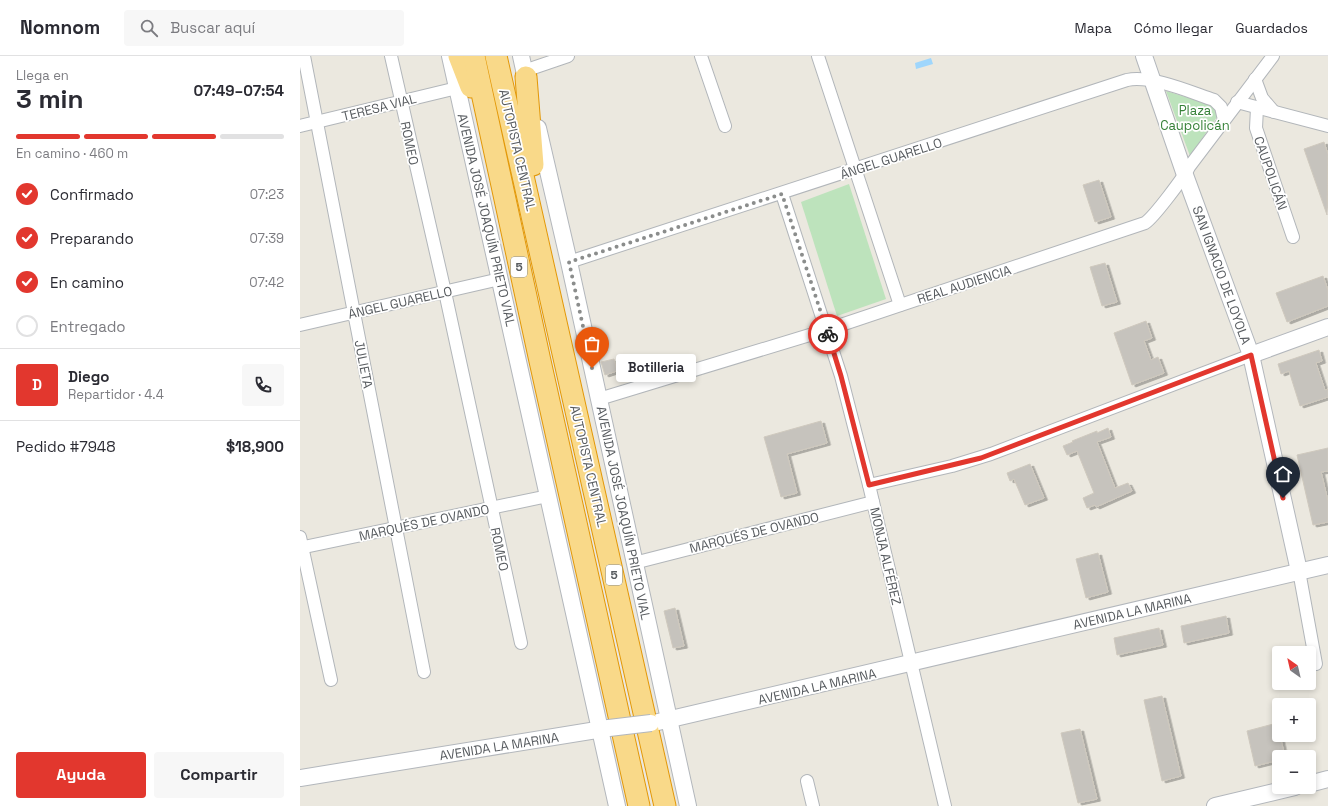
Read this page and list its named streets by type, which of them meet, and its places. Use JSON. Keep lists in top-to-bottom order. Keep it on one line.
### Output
{"streets":{"highway":["AUTOPISTA CENTRAL","5"],"street":["TERESA VIAL","ROMEO","ÁNGEL GUARELLO","CAUPOLICÁN","AVENIDA JOSÉ JOAQUÍN PRIETO VIAL","SAN IGNACIO DE LOYOLA","REAL AUDIENCIA","JULIETA","MARQUÉS DE OVANDO","MONJA ALFÉREZ","AVENIDA LA MARINA"]},"crossings":[["TERESA VIAL","ROMEO"],["TERESA VIAL","AVENIDA JOSÉ JOAQUÍN PRIETO VIAL"],["TERESA VIAL","JULIETA"],["ROMEO","ÁNGEL GUARELLO"],["ROMEO","MARQUÉS DE OVANDO"],["ÁNGEL GUARELLO","AVENIDA JOSÉ JOAQUÍN PRIETO VIAL"],["ÁNGEL GUARELLO","SAN IGNACIO DE LOYOLA"],["ÁNGEL GUARELLO","REAL AUDIENCIA"],["ÁNGEL GUARELLO","JULIETA"],["ÁNGEL GUARELLO","MONJA ALFÉREZ"],["AVENIDA JOSÉ JOAQUÍN PRIETO VIAL","REAL AUDIENCIA"],["AVENIDA JOSÉ JOAQUÍN PRIETO VIAL","MARQUÉS DE OVANDO"],["AVENIDA JOSÉ JOAQUÍN PRIETO VIAL","AVENIDA LA MARINA"],["SAN IGNACIO DE LOYOLA","REAL AUDIENCIA"],["SAN IGNACIO DE LOYOLA","AVENIDA LA MARINA"],["REAL AUDIENCIA","MONJA ALFÉREZ"],["JULIETA","MARQUÉS DE OVANDO"],["MARQUÉS DE OVANDO","MONJA ALFÉREZ"],["MONJA ALFÉREZ","AVENIDA LA MARINA"]],"parks":["Plaza Caupolicán"],"places":["Botilleria"],"north":"top left","page":{"header":"Nomnom","search":"Buscar aquí","nav":["Mapa","Cómo llegar","Guardados"],"heading":["3 min","Llega en","07:49–07:54"],"panel":["Diego","Repartidor · 4.4","Pedido #7948","$18,900"],"bar":"En camino · 460 m","list":[["Confirmado","07:23"],["Preparando","07:39"],["En camino","07:42"],"Entregado"],"bubble":"Botilleria","round":"D","map_buttons":["+","−"],"buttons":["Ayuda","Compartir"]}}
